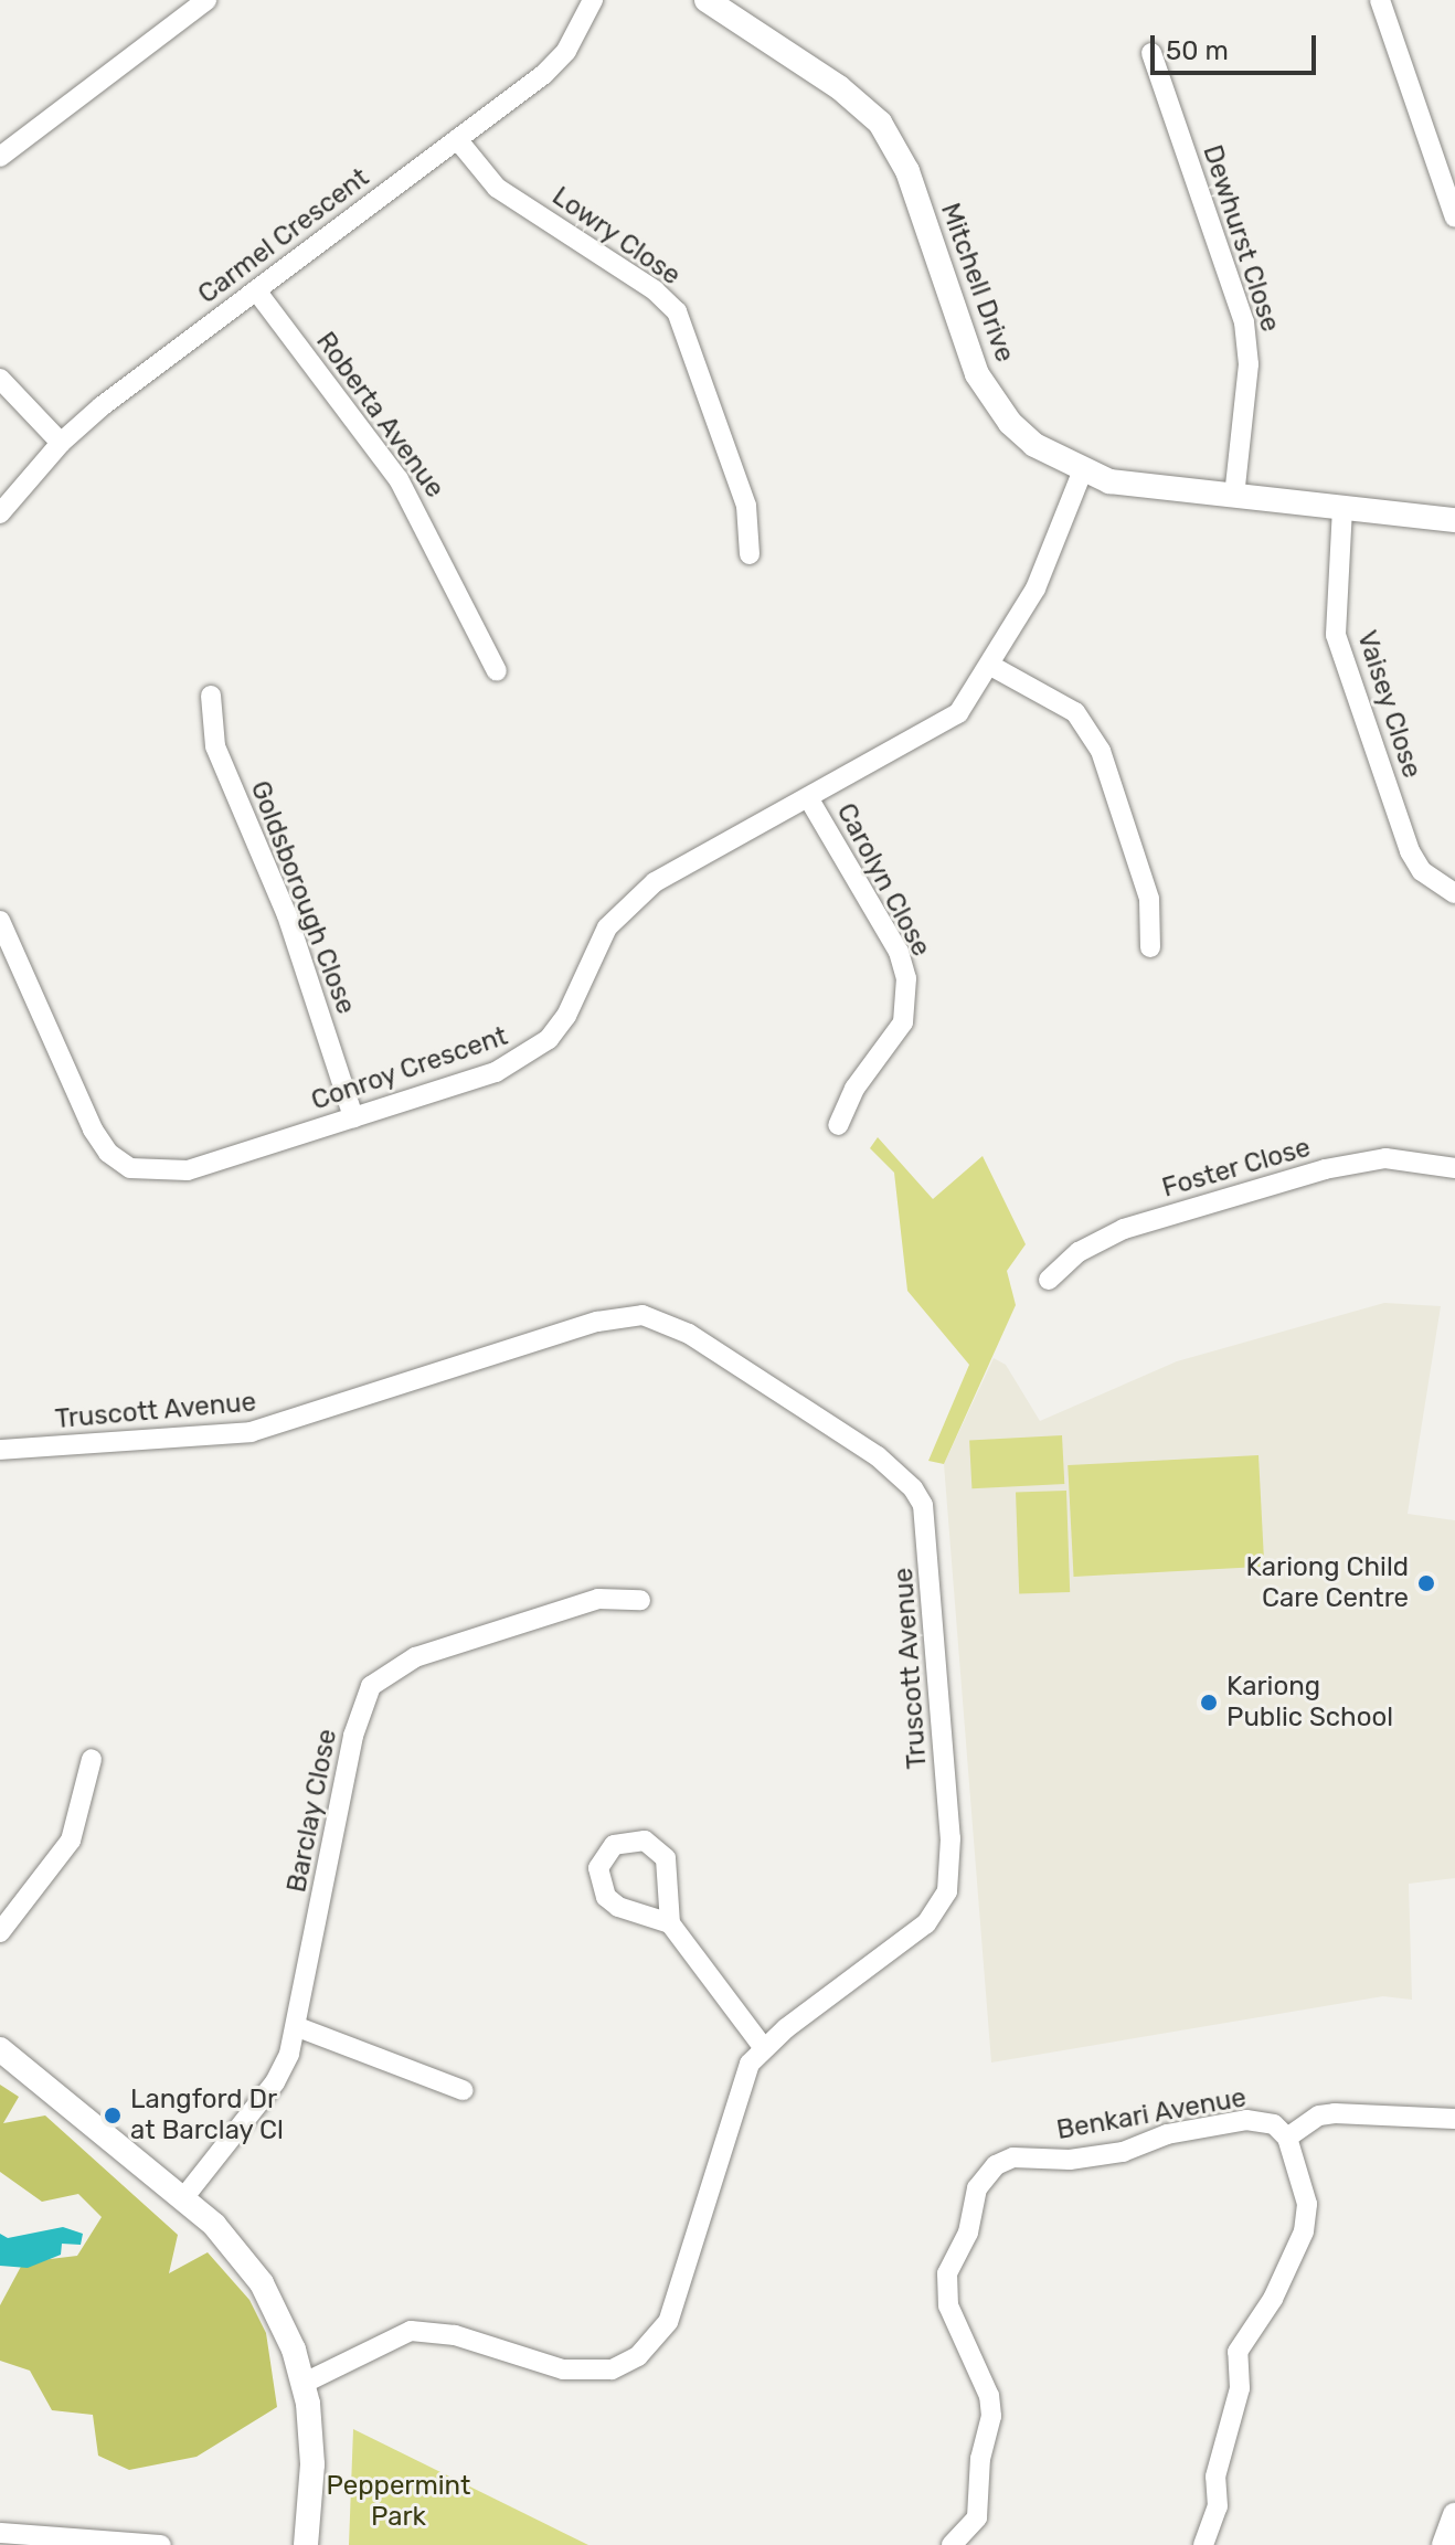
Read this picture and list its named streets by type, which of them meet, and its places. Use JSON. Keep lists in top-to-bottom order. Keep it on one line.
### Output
{"streets":{"street":["Carmel Crescent","Lowry Close","Dewhurst Close","Mitchell Drive","Roberta Avenue","Vaisey Close","Carolyn Close","Goldsborough Close","Conroy Crescent","Foster Close","Truscott Avenue","Barclay Close","Benkari Avenue"]},"crossings":[["Carmel Crescent","Lowry Close"],["Carmel Crescent","Roberta Avenue"],["Dewhurst Close","Mitchell Drive"],["Mitchell Drive","Vaisey Close"],["Mitchell Drive","Conroy Crescent"],["Carolyn Close","Conroy Crescent"],["Goldsborough Close","Conroy Crescent"]],"parks":["Peppermint Park"],"places":["Kariong Child Care Centre","Kariong Public School","Langford Dr at Barclay Cl"],"scale_bar":"50 m"}
